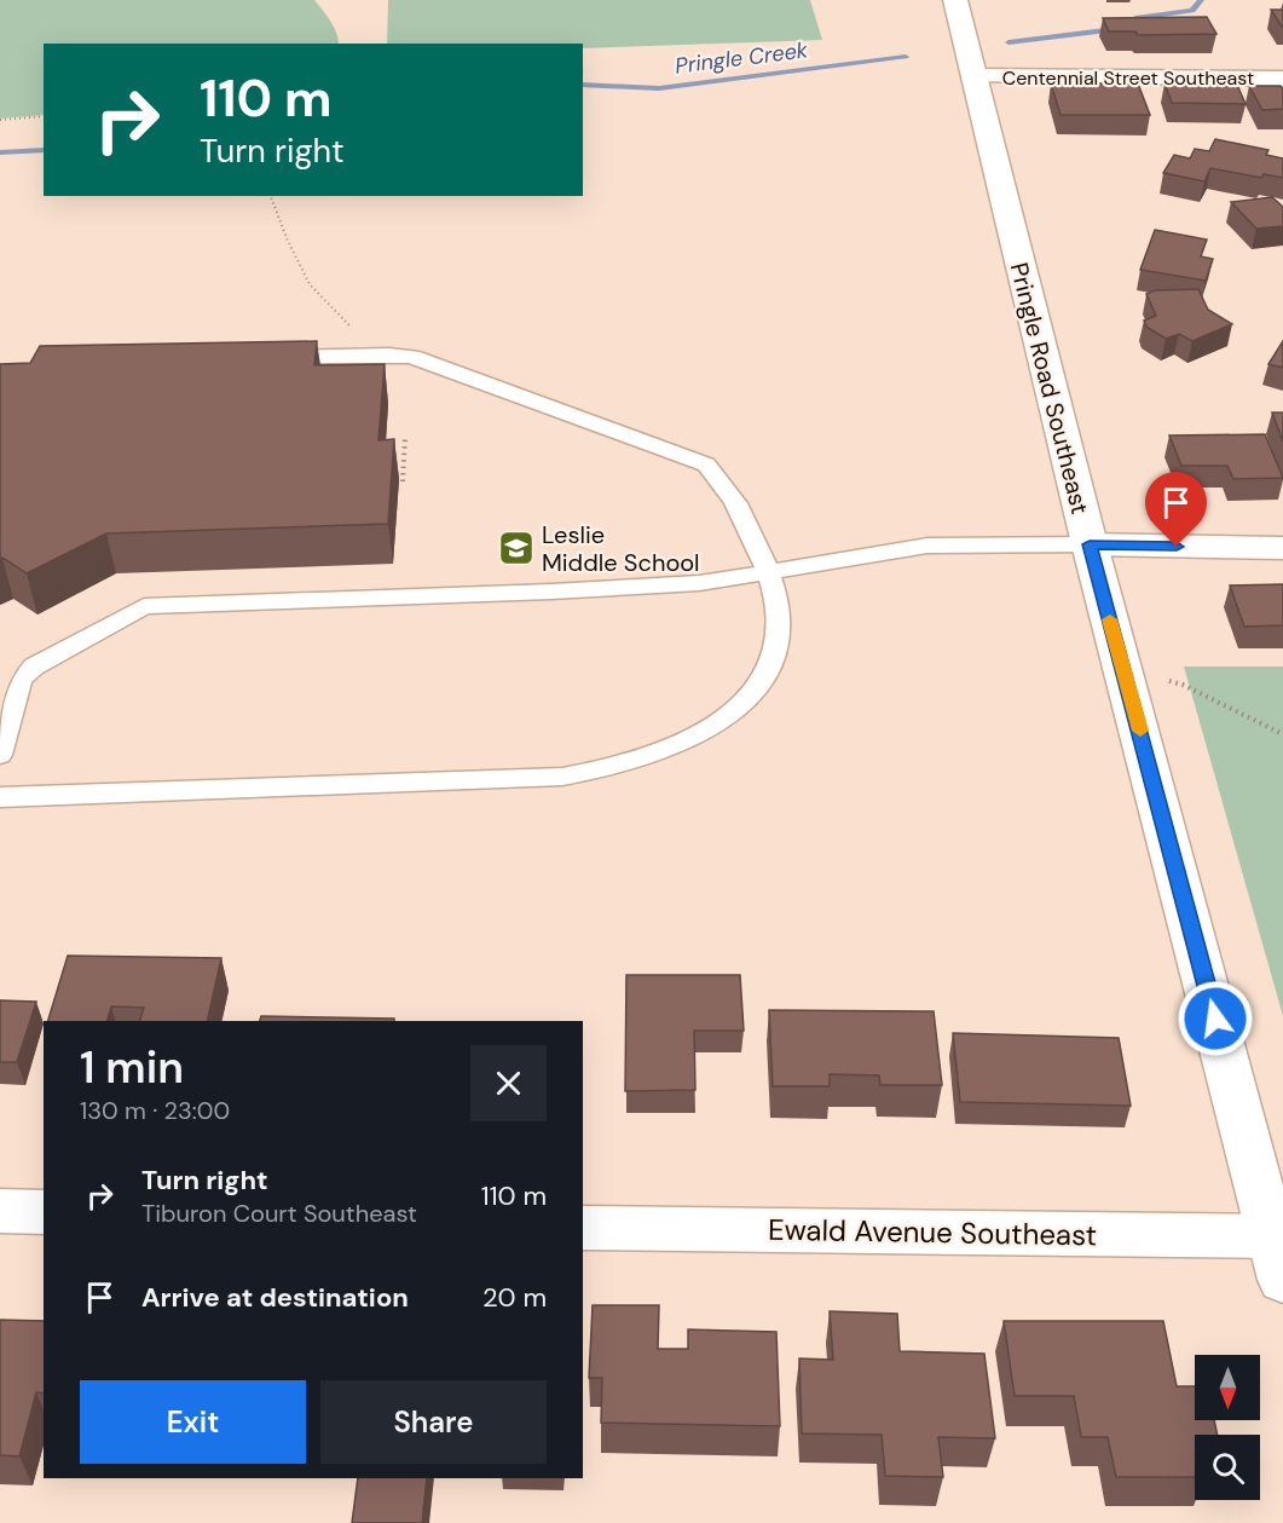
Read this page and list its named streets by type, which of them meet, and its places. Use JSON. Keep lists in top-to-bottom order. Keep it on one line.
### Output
{"streets":{"main road":["Centennial Street Southeast","Pringle Road Southeast","Ewald Avenue Southeast"]},"crossings":[["Centennial Street Southeast","Pringle Road Southeast"],["Pringle Road Southeast","Ewald Avenue Southeast"]],"water":["Pringle Creek"],"places":{"school or university":["Leslie Middle School"]},"north":"bottom","page":{"turn":["110 m","Turn right"],"heading":["1 min","130 m · 23:00"],"list":[{"name":"Turn right","note":"Tiburon Court Southeast","value":"110 m"},{"name":"Arrive at destination","value":"20 m"}],"buttons":["Exit","Share"]}}
